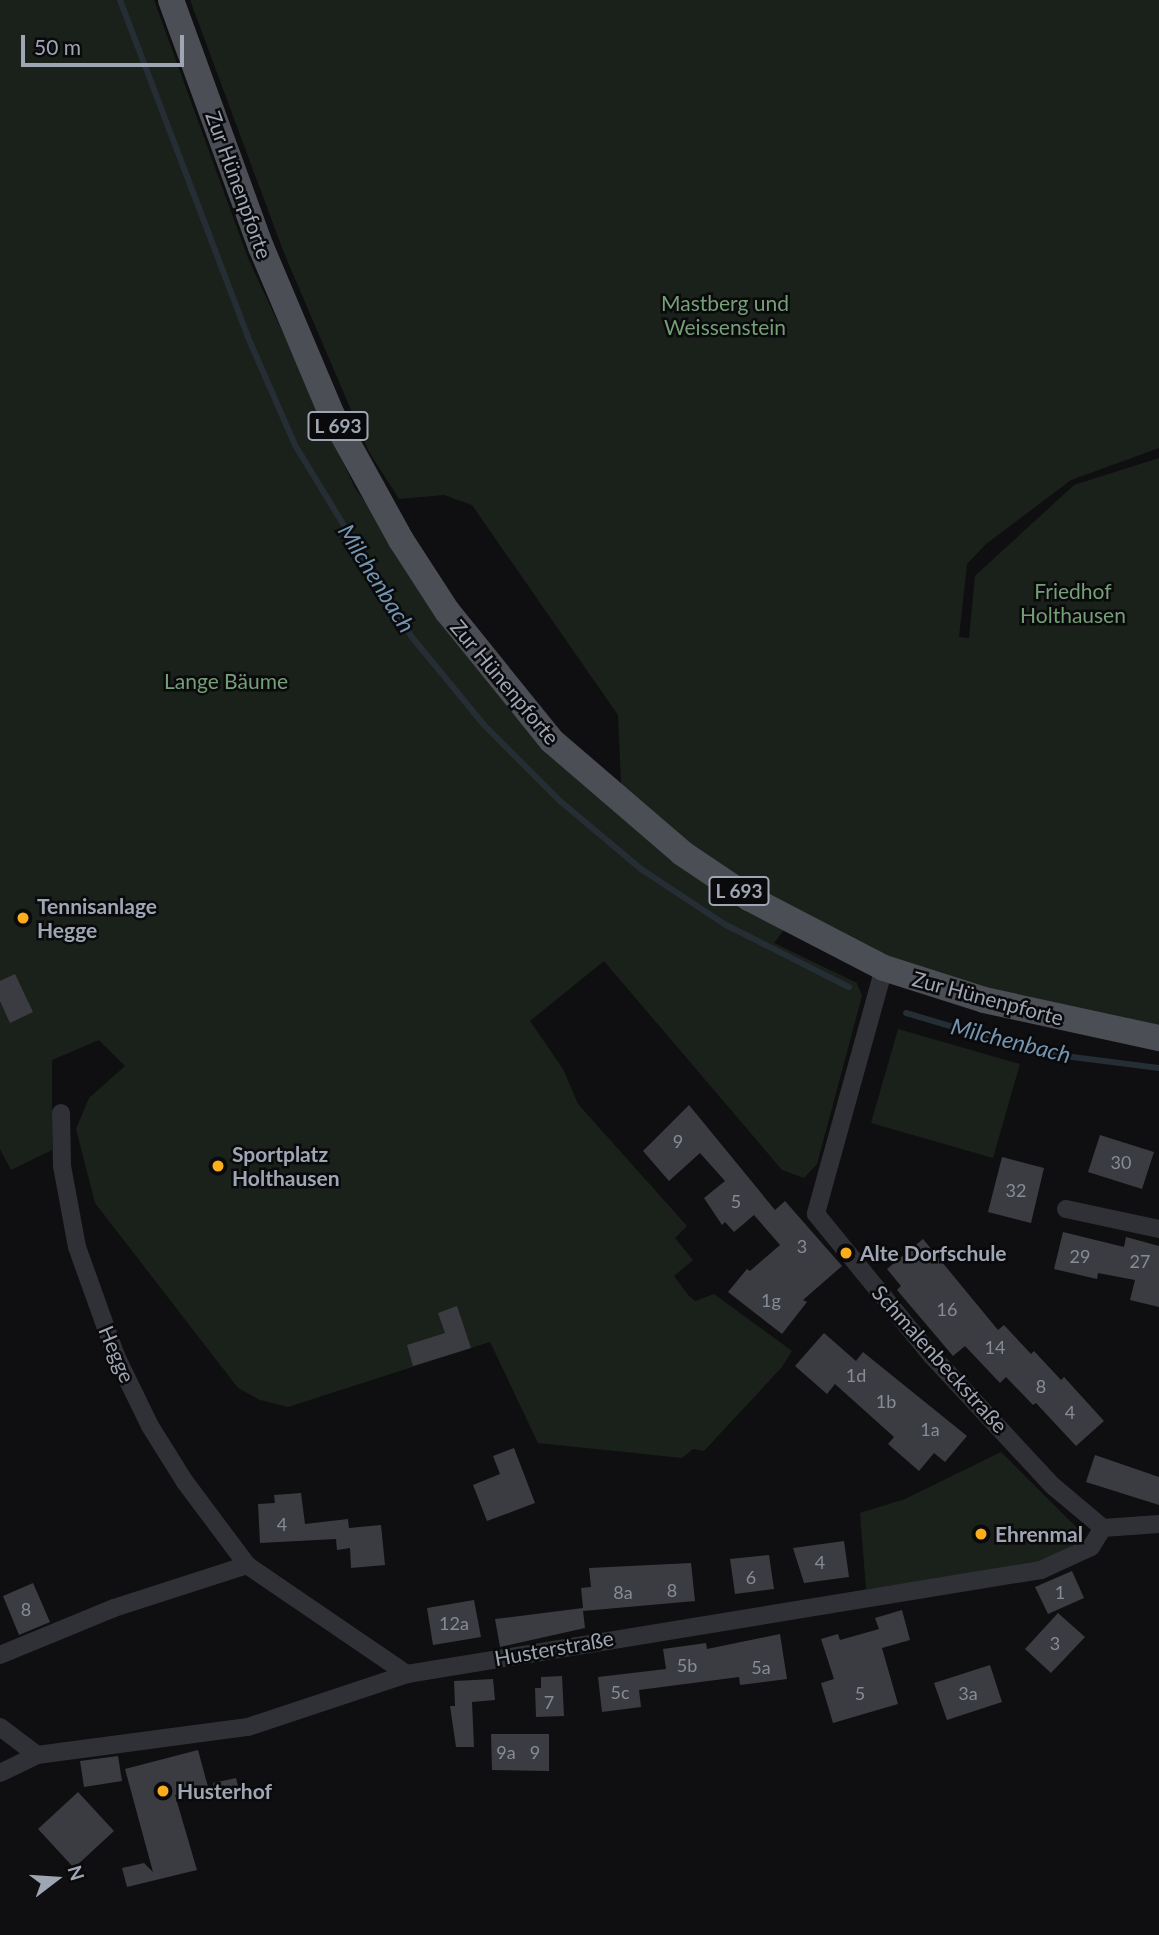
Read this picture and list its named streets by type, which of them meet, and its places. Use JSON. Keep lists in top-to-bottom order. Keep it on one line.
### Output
{"streets":{"main road":["Zur Hünenpforte","L 693"],"street":["Hegge","Schmalenbeckstraße","Husterstraße"]},"crossings":[["Zur Hünenpforte","Schmalenbeckstraße"],["Hegge","Husterstraße"],["Schmalenbeckstraße","Husterstraße"]],"water":["Milchenbach"],"parks":["Mastberg und Weissenstein","Friedhof Holthausen","Lange Bäume"],"places":["Tennisanlage Hegge","Sportplatz Holthausen","Alte Dorfschule","Ehrenmal","Husterhof"],"house_numbers":["9","30","32","5","3","29","27","1g","16","14","1d","8","1b","4","1a","4","4","6","8","8a","1","8","12a","3","5b","5a","5c","5","3a","7","9a","9"],"scale_bar":"50 m","north":"right"}
